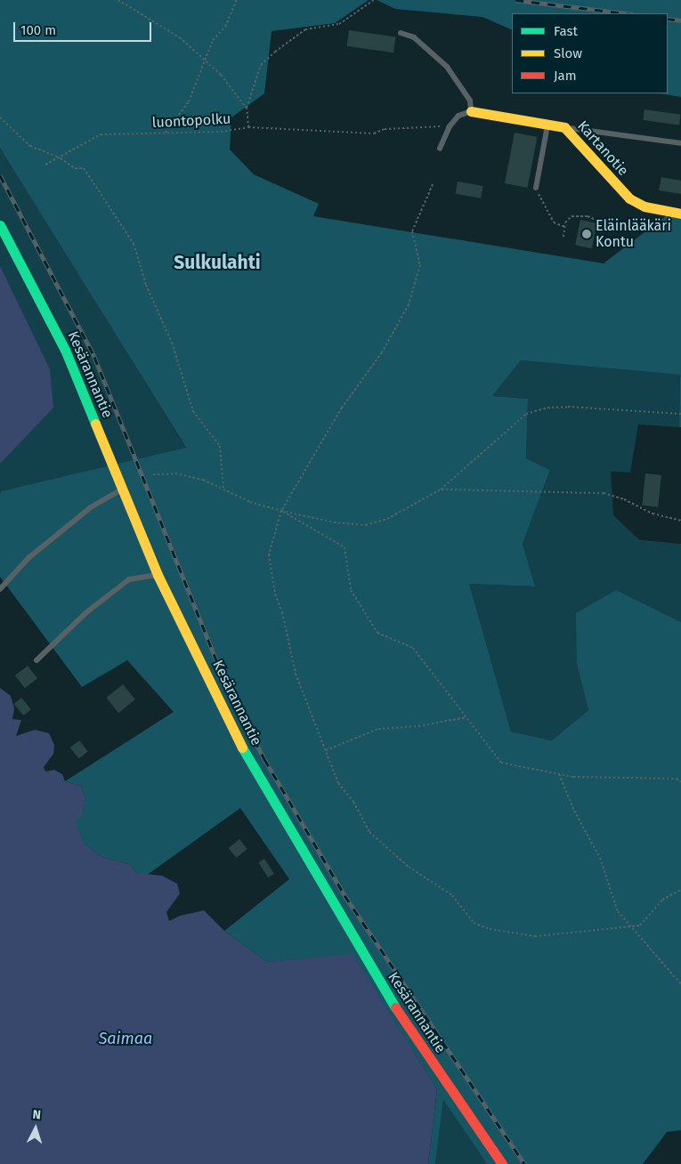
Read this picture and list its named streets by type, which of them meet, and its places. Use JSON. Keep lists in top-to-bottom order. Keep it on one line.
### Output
{"streets":{"street":["Kartanotie","Kesärannantie"],"path":["luontopolku"]},"districts":["Sulkulahti"],"water":["Saimaa"],"places":["Eläinlääkäri Kontu"],"legend":["Fast","Slow","Jam"],"scale_bar":"100 m","north":"top"}
